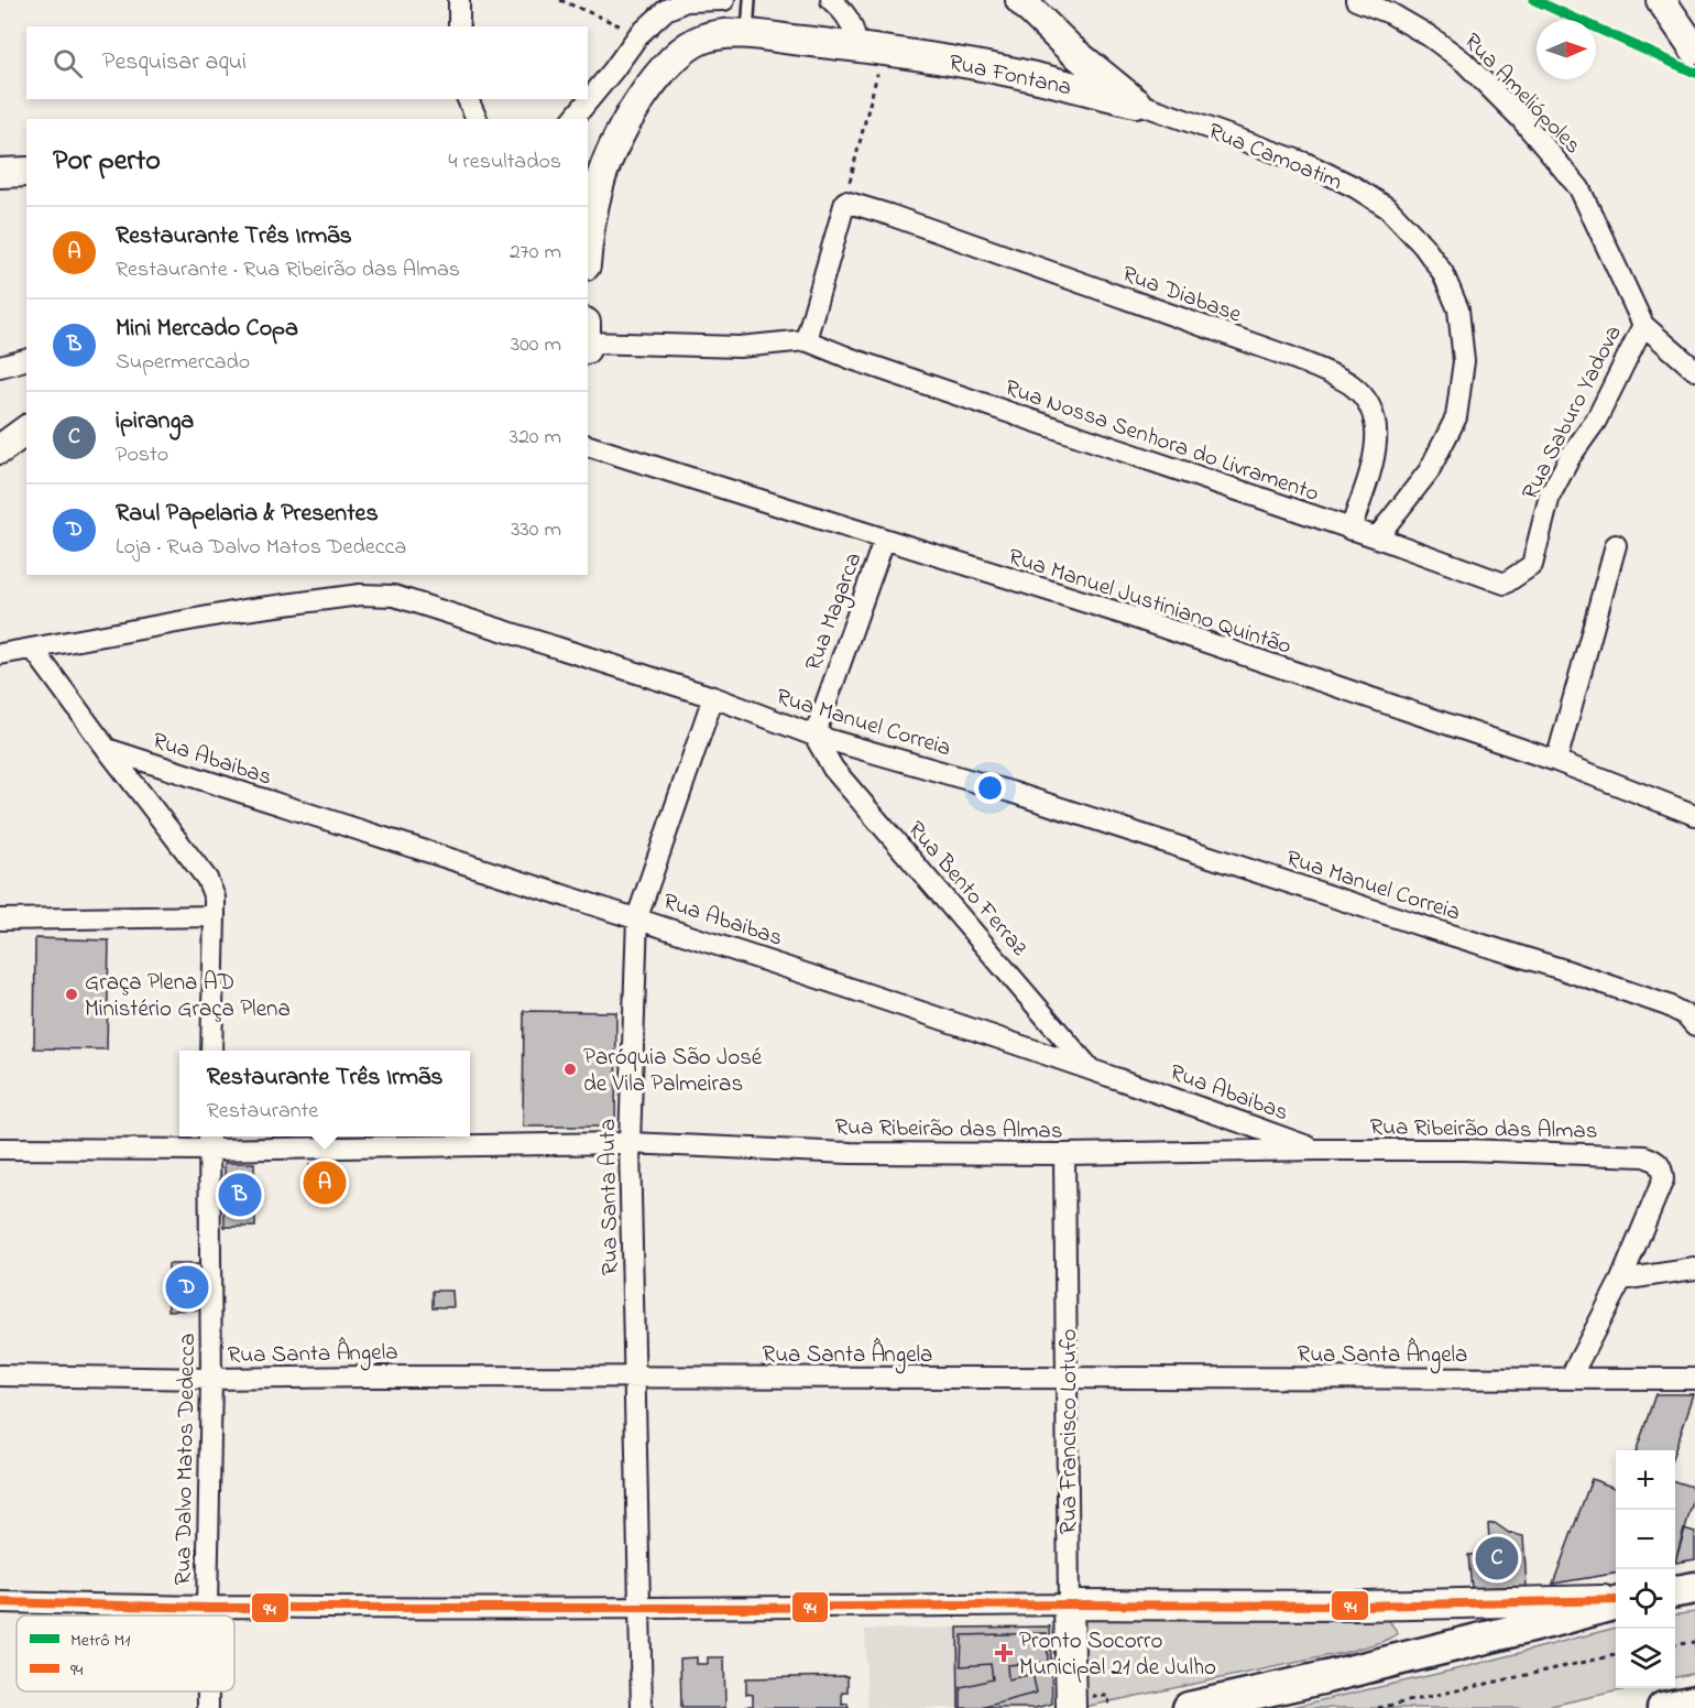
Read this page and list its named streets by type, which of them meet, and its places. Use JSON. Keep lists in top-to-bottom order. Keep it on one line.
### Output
{"streets":{"street":["Rua Fontana","Rua Ameliópoles","Rua Camoatim","Rua Diabase","Rua Saburo Yadova","Rua Nossa Senhora do Livramento","Rua Manuel Justiniano Quintão","Rua Magarca","Rua Manuel Correia","Rua Abaibas","Rua Bento Ferraz","Rua Ribeirão das Almas","Rua Santa Auta","Rua Santa Ângela","Rua Francisco Lotufo","Rua Dalvo Matos Dedecca"]},"crossings":[["Rua Fontana","Rua Camoatim"],["Rua Ameliópoles","Rua Saburo Yadova"],["Rua Camoatim","Rua Nossa Senhora do Livramento"],["Rua Diabase","Rua Nossa Senhora do Livramento"],["Rua Saburo Yadova","Rua Nossa Senhora do Livramento"],["Rua Manuel Justiniano Quintão","Rua Magarca"],["Rua Magarca","Rua Manuel Correia"],["Rua Magarca","Rua Bento Ferraz"],["Rua Manuel Correia","Rua Bento Ferraz"],["Rua Manuel Correia","Rua Santa Auta"],["Rua Abaibas","Rua Bento Ferraz"],["Rua Abaibas","Rua Ribeirão das Almas"],["Rua Abaibas","Rua Santa Auta"],["Rua Ribeirão das Almas","Rua Santa Auta"],["Rua Ribeirão das Almas","Rua Santa Ângela"],["Rua Ribeirão das Almas","Rua Francisco Lotufo"],["Rua Ribeirão das Almas","Rua Dalvo Matos Dedecca"],["Rua Santa Auta","Rua Santa Ângela"],["Rua Santa Ângela","Rua Francisco Lotufo"],["Rua Santa Ângela","Rua Dalvo Matos Dedecca"]],"places":{"other":["Graça Plena AD Ministério Graça Plena","Paróquia São José de Vila Palmeiras"],"health":["Pronto Socorro Municipal 21 de Julho"]},"lines":["metro line M1","transit line 94"],"legend":["Metrô M1","94"],"north":"right","page":{"search":"Pesquisar aqui","heading":["Por perto","4 resultados"],"list":[{"mark":"A","name":"Restaurante Três Irmãs","note":"Restaurante · Rua Ribeirão das Almas","value":"270 m"},{"mark":"B","name":"Mini Mercado Copa","note":"Supermercado","value":"300 m"},{"mark":"C","name":"ipiranga","note":"Posto","value":"320 m"},{"mark":"D","name":"Raul Papelaria & Presentes","note":"Loja · Rua Dalvo Matos Dedecca","value":"330 m"}],"popup":["Restaurante Três Irmãs","Restaurante"],"pins":["A","B","D","C"],"map_buttons":["+","−"]}}
